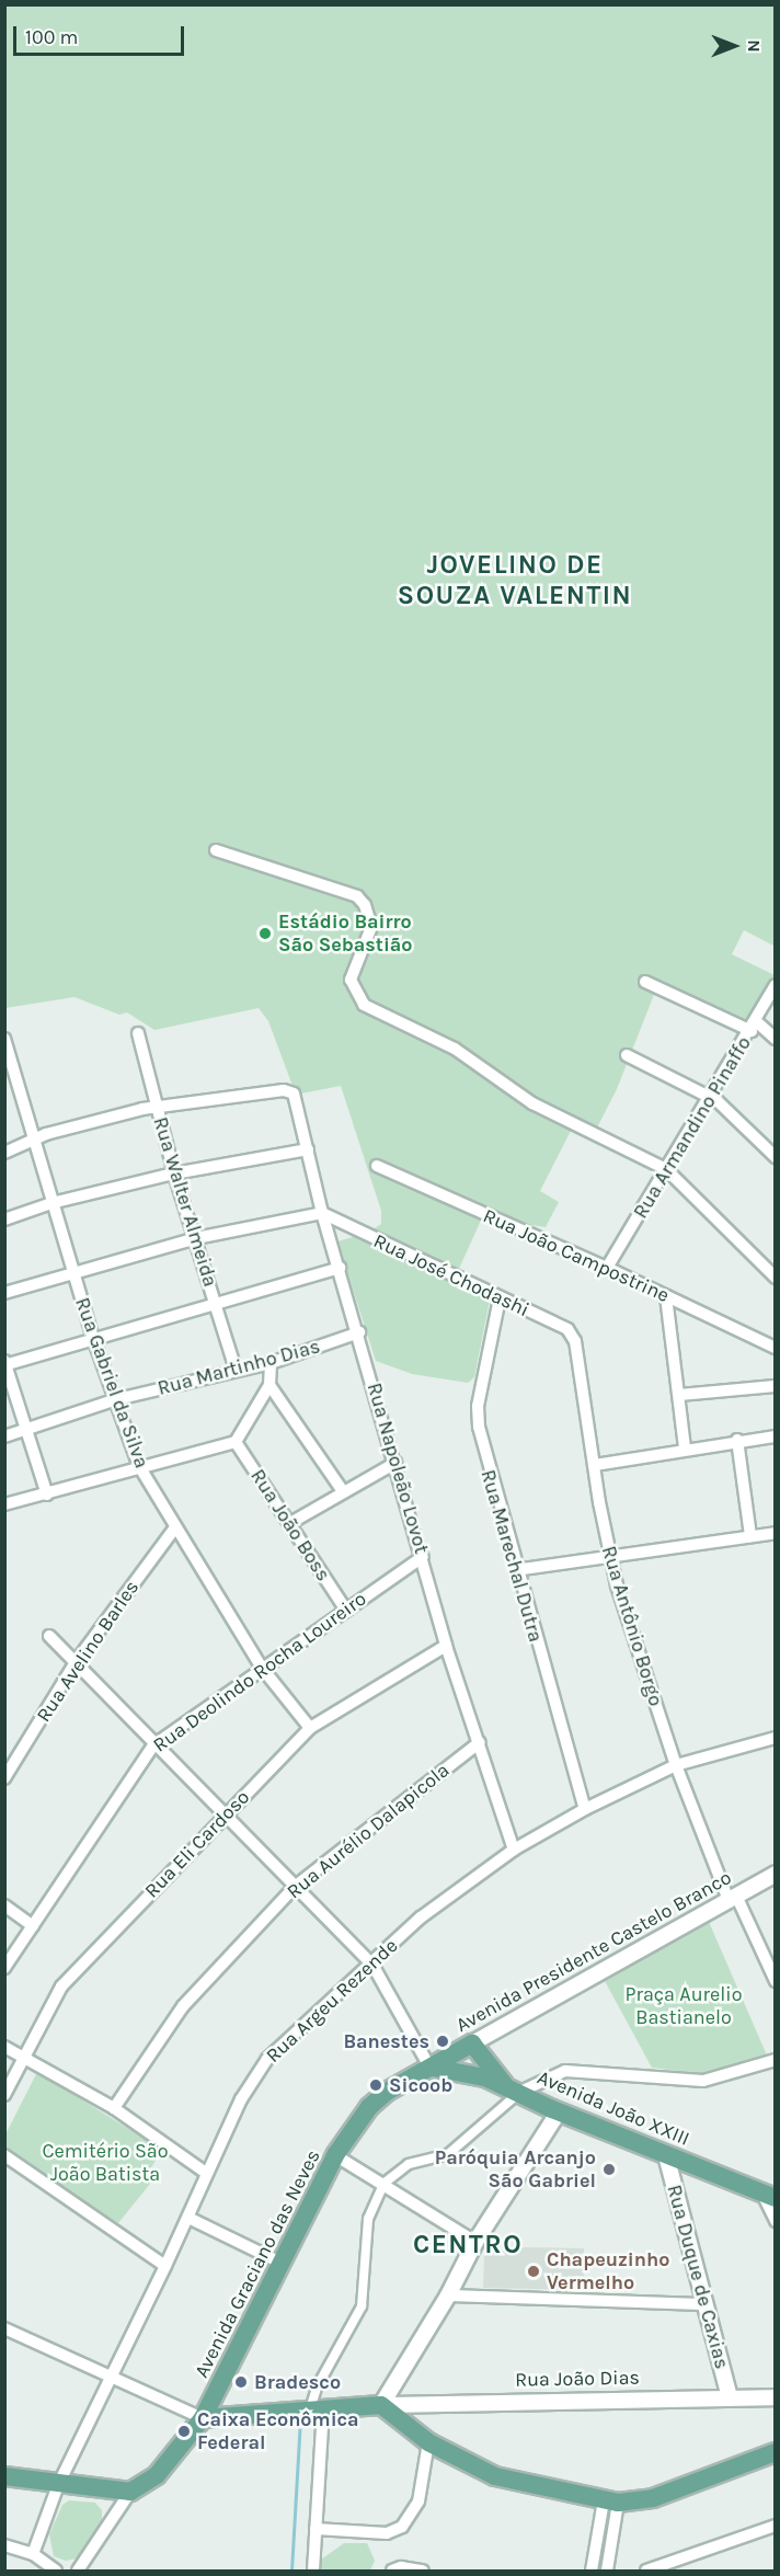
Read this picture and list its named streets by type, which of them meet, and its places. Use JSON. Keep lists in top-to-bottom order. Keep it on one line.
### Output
{"streets":{"main road":["Avenida Presidente Castelo Branco","Avenida João XXIII","Avenida Graciano das Neves","Rua João Dias"],"street":["Rua Armandino Pinaffo","Rua Walter Almeida","Rua João Campostrine","Rua José Chodashi","Rua Martinho Dias","Rua Gabriel da Silva","Rua Napoleão Lovot","Rua João Boss","Rua Marechal Dutra","Rua Antônio Borgo","Rua Avelino Barles","Rua Deolindo Rocha Loureiro","Rua Aurélio Dalapicola","Rua Eli Cardoso","Rua Argeu Rezende","Rua Duque de Caxias"]},"crossings":[["Rua Armandino Pinaffo","Rua João Campostrine"],["Rua Walter Almeida","Rua Martinho Dias"],["Rua Walter Almeida","Rua Napoleão Lovot"],["Rua José Chodashi","Rua Napoleão Lovot"],["Rua José Chodashi","Rua Marechal Dutra"],["Rua José Chodashi","Rua Antônio Borgo"],["Rua Martinho Dias","Rua Gabriel da Silva"],["Rua Martinho Dias","Rua Napoleão Lovot"],["Rua Gabriel da Silva","Rua Avelino Barles"],["Rua Gabriel da Silva","Rua Deolindo Rocha Loureiro"],["Rua Gabriel da Silva","Rua Eli Cardoso"],["Rua Napoleão Lovot","Rua Deolindo Rocha Loureiro"],["Rua Napoleão Lovot","Rua Aurélio Dalapicola"],["Rua Napoleão Lovot","Rua Eli Cardoso"],["Rua Napoleão Lovot","Rua Argeu Rezende"],["Rua João Boss","Rua Deolindo Rocha Loureiro"],["Rua Marechal Dutra","Rua Argeu Rezende"],["Rua Antônio Borgo","Avenida Presidente Castelo Branco"],["Rua Antônio Borgo","Rua Argeu Rezende"],["Avenida Presidente Castelo Branco","Avenida João XXIII"],["Avenida Presidente Castelo Branco","Avenida Graciano das Neves"],["Avenida João XXIII","Avenida Graciano das Neves"],["Avenida João XXIII","Rua Duque de Caxias"],["Avenida Graciano das Neves","Rua João Dias"],["Rua Duque de Caxias","Rua João Dias"]],"districts":["JOVELINO DE SOUZA VALENTIN","CENTRO"],"parks":["Praça Aurelio Bastianelo","Cemitério São João Batista"],"places":["Estádio Bairro São Sebastião","Banestes","Sicoob","Paróquia Arcanjo São Gabriel","Chapeuzinho Vermelho","Bradesco","Caixa Econômica Federal"],"scale_bar":"100 m","north":"right"}
